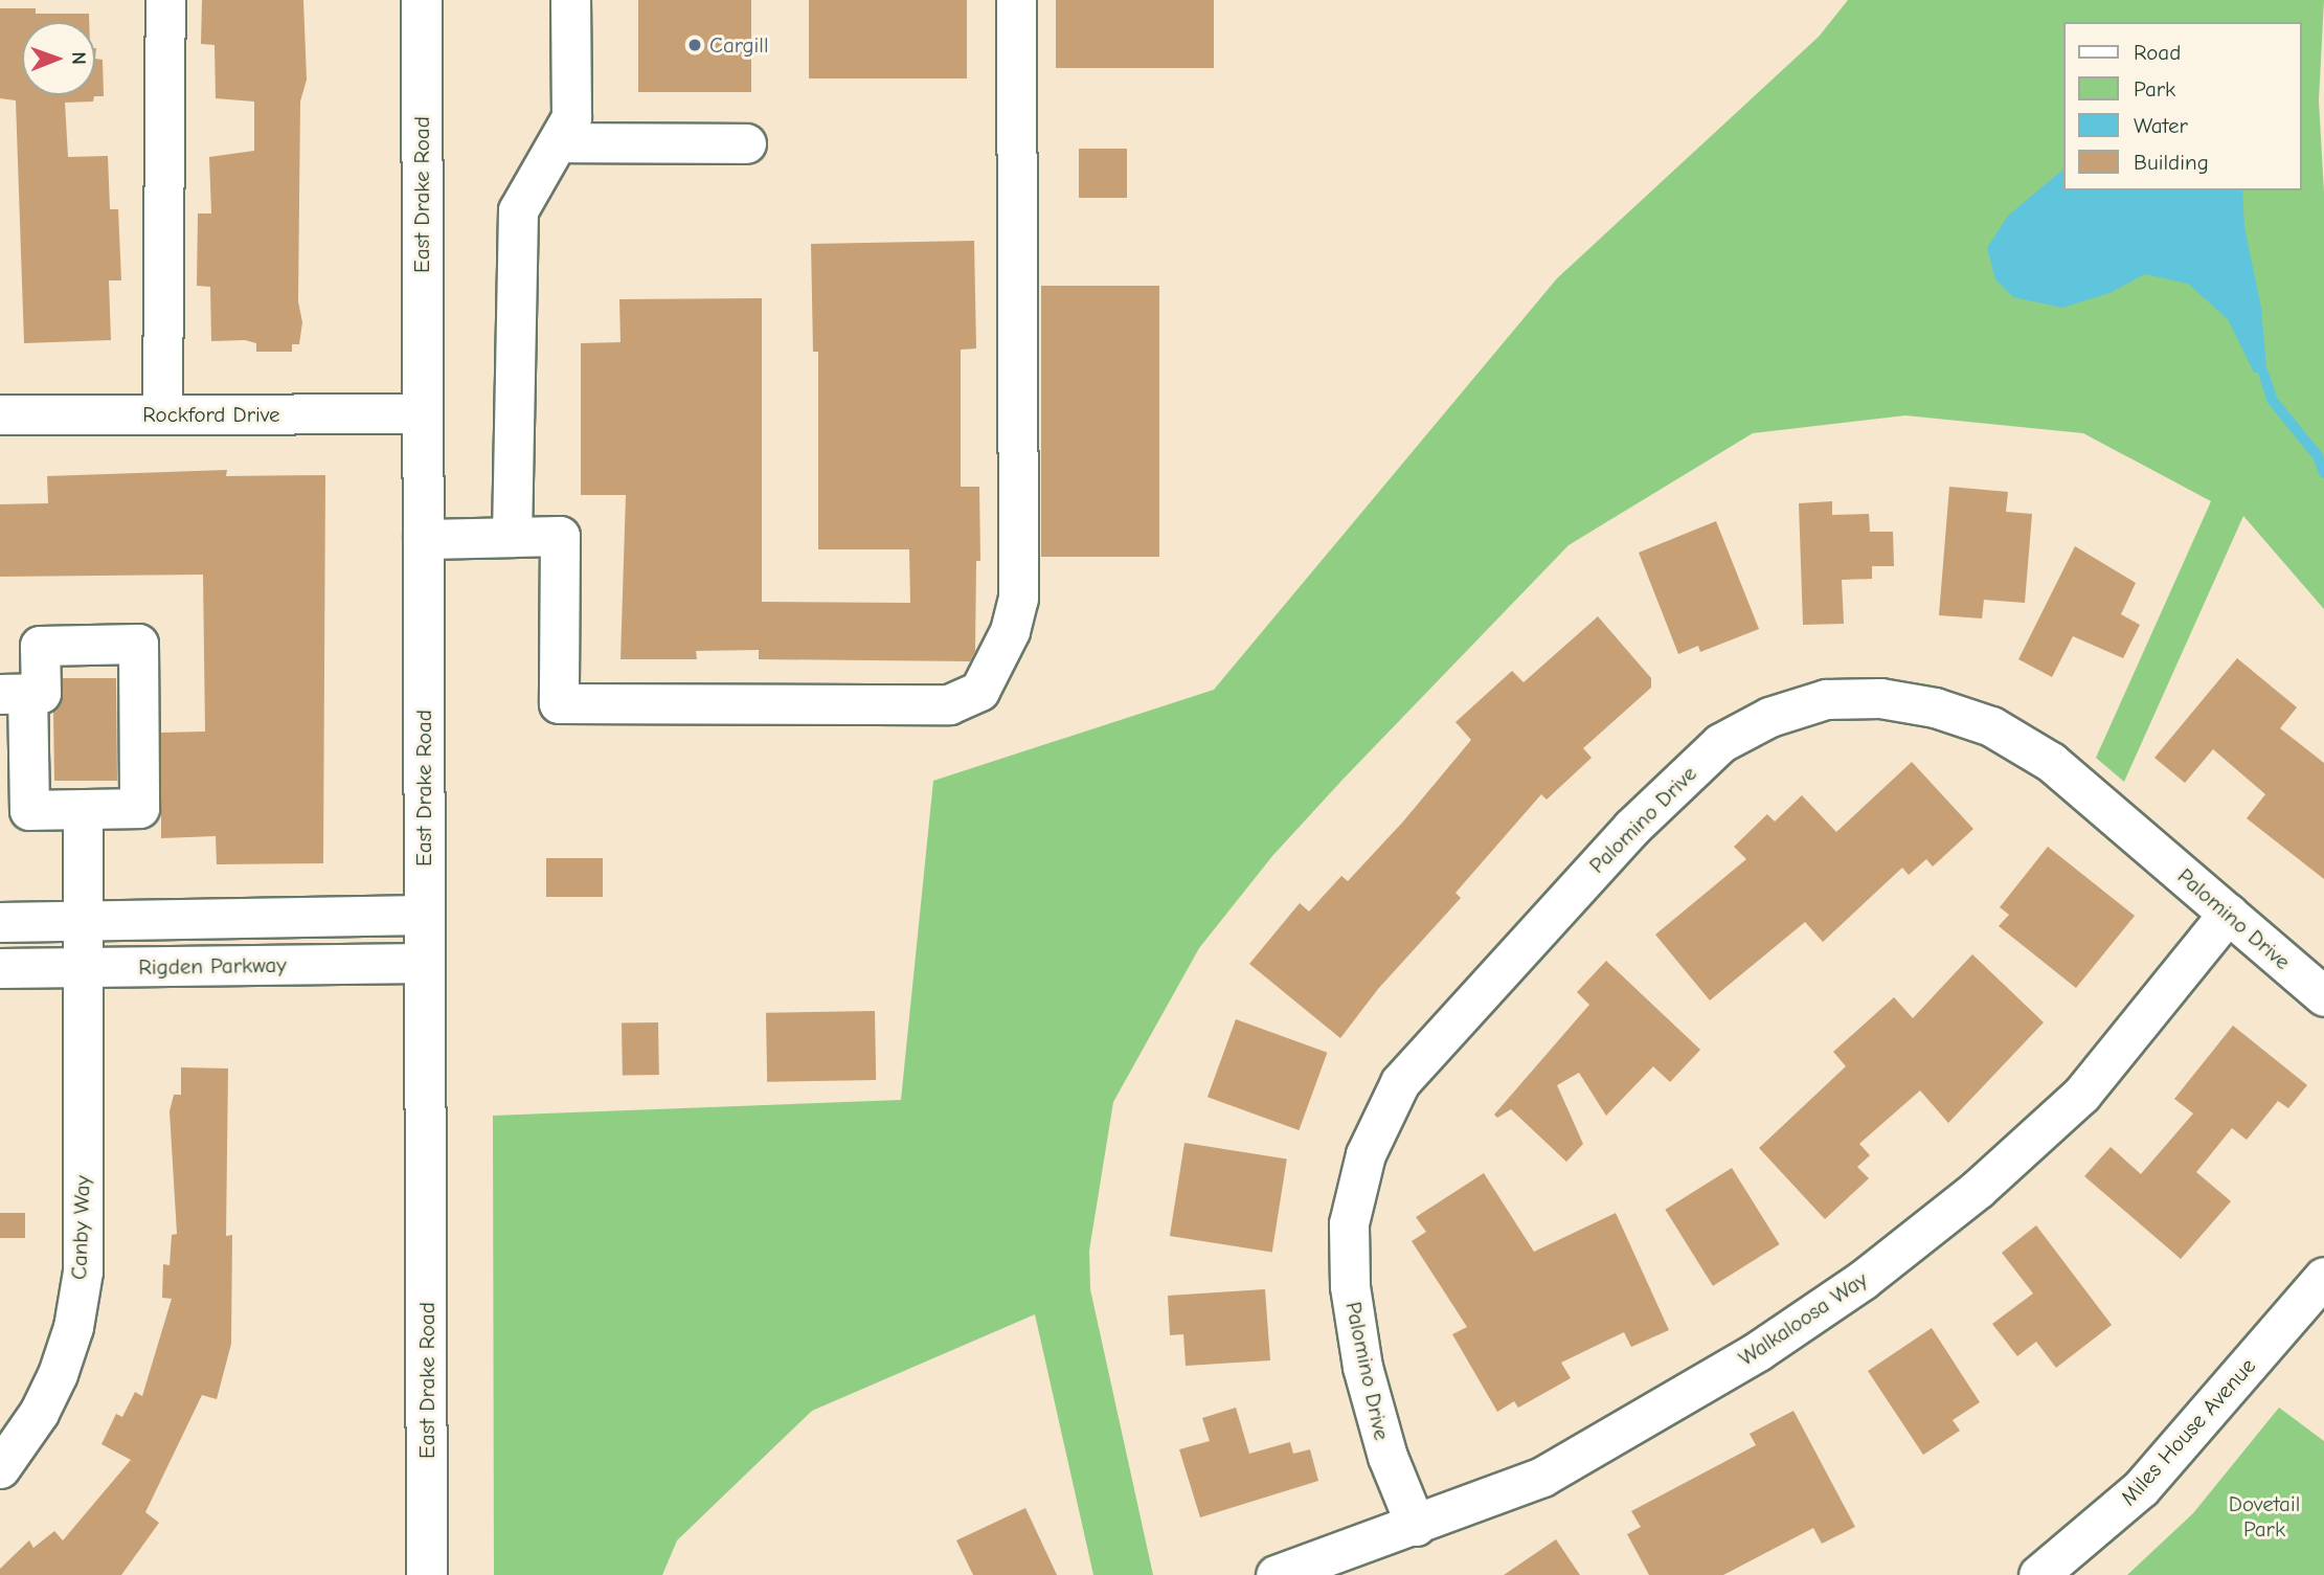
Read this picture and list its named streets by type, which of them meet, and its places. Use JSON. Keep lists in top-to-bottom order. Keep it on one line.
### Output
{"streets":{"main road":["East Drake Road"],"street":["Rockford Drive","Palomino Drive","Rigden Parkway","Canby Way","Walkaloosa Way","Miles House Avenue"]},"crossings":[["East Drake Road","Rockford Drive"],["East Drake Road","Rigden Parkway"],["Palomino Drive","Walkaloosa Way"],["Rigden Parkway","Canby Way"]],"parks":["Dovetail Park"],"places":["Cargill"],"legend":["Road","Park","Water","Building"],"north":"right"}
